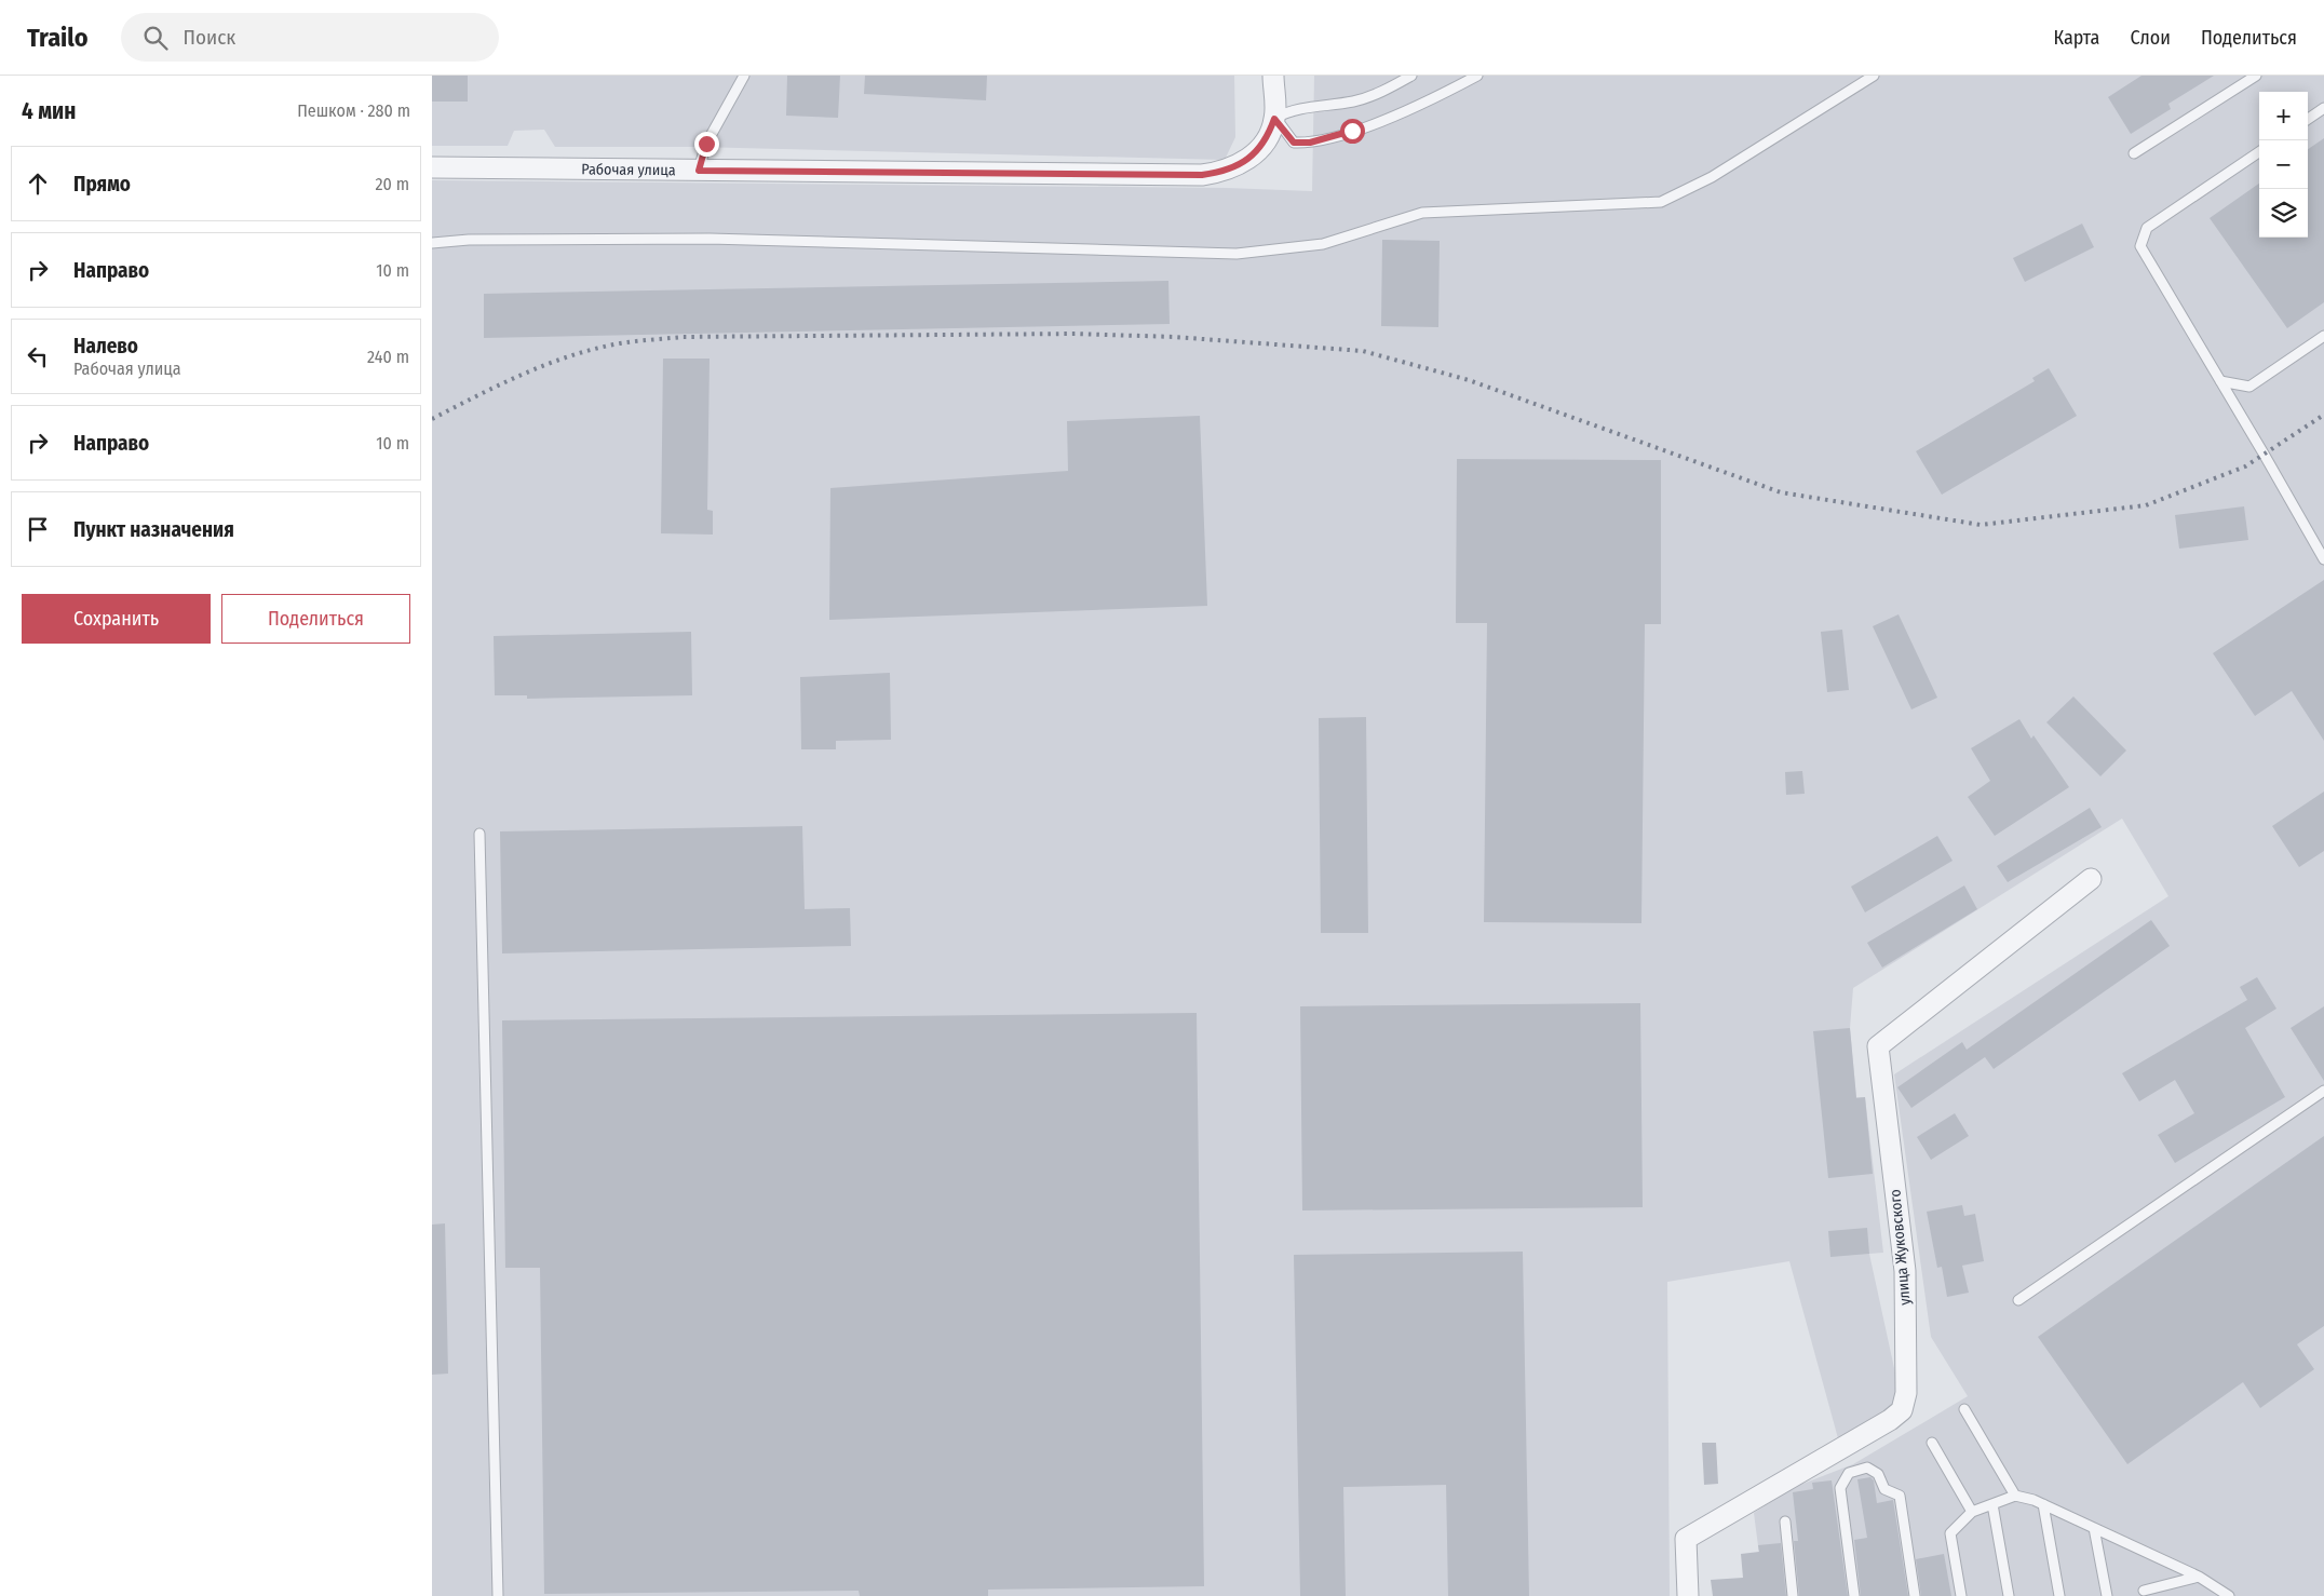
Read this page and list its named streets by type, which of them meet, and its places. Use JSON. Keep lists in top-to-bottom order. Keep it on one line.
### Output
{"streets":{"street":["Рабочая улица","улица Жуковского"]},"page":{"header":"Trailo","search":"Поиск","nav":["Карта","Слои","Поделиться"],"heading":["4 мин","Пешком · 280 m"],"map_buttons":["+","−"],"list":[["Прямо","20 m"],["Направо","10 m"],["Налево","Рабочая улица","240 m"],["Направо","10 m"],"Пункт назначения"],"buttons":["Сохранить","Поделиться"]}}
